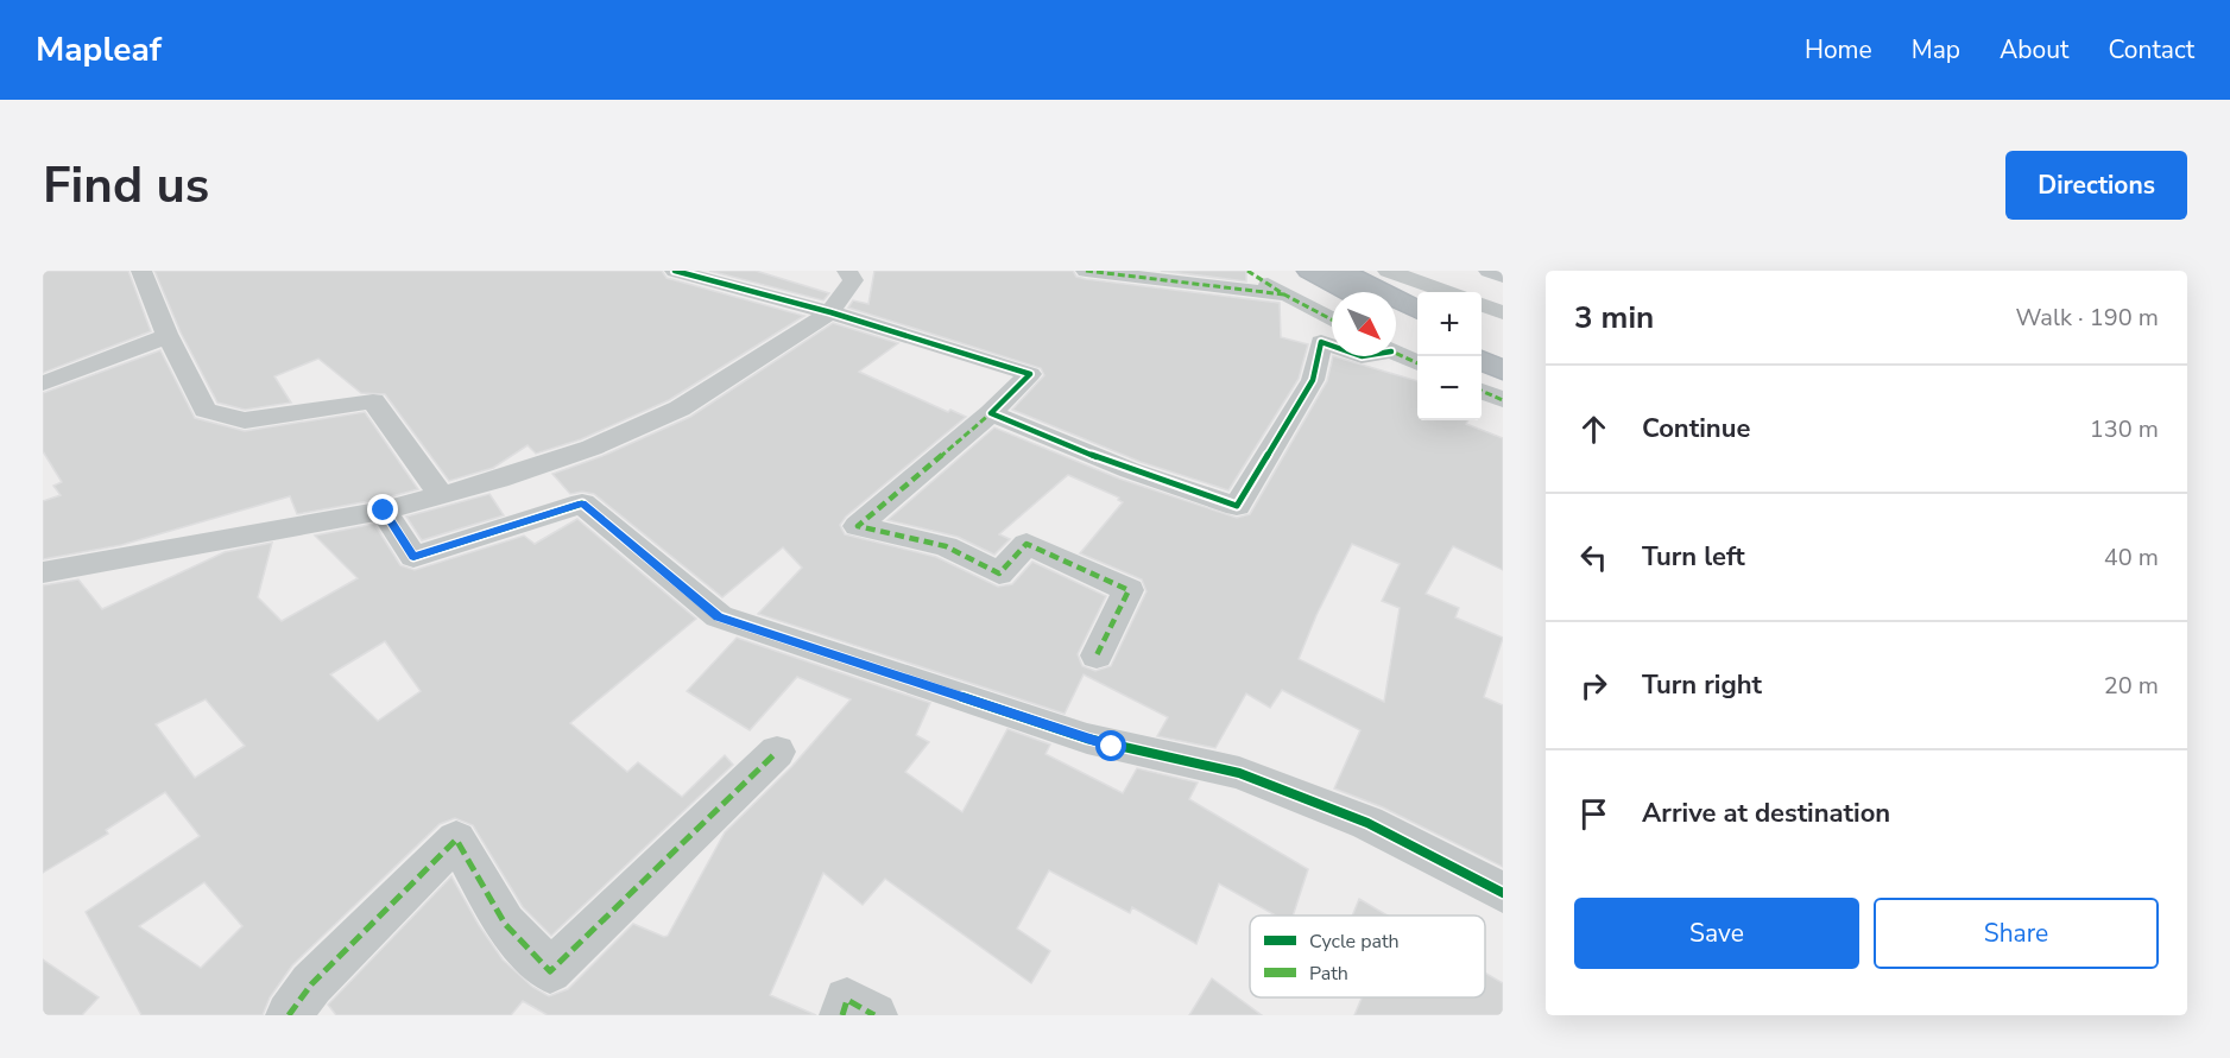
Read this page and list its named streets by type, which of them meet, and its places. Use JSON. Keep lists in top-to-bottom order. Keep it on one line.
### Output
{"legend":["Cycle path","Path"],"north":"bottom right","page":{"header":"Mapleaf","nav":["Home","Map","About","Contact"],"buttons":["Directions",["Save","Share"]],"title":"Find us","heading":["3 min","Walk · 190 m"],"map_buttons":["+","−"],"list":[["Continue","130 m"],["Turn left","40 m"],["Turn right","20 m"],"Arrive at destination"]}}
